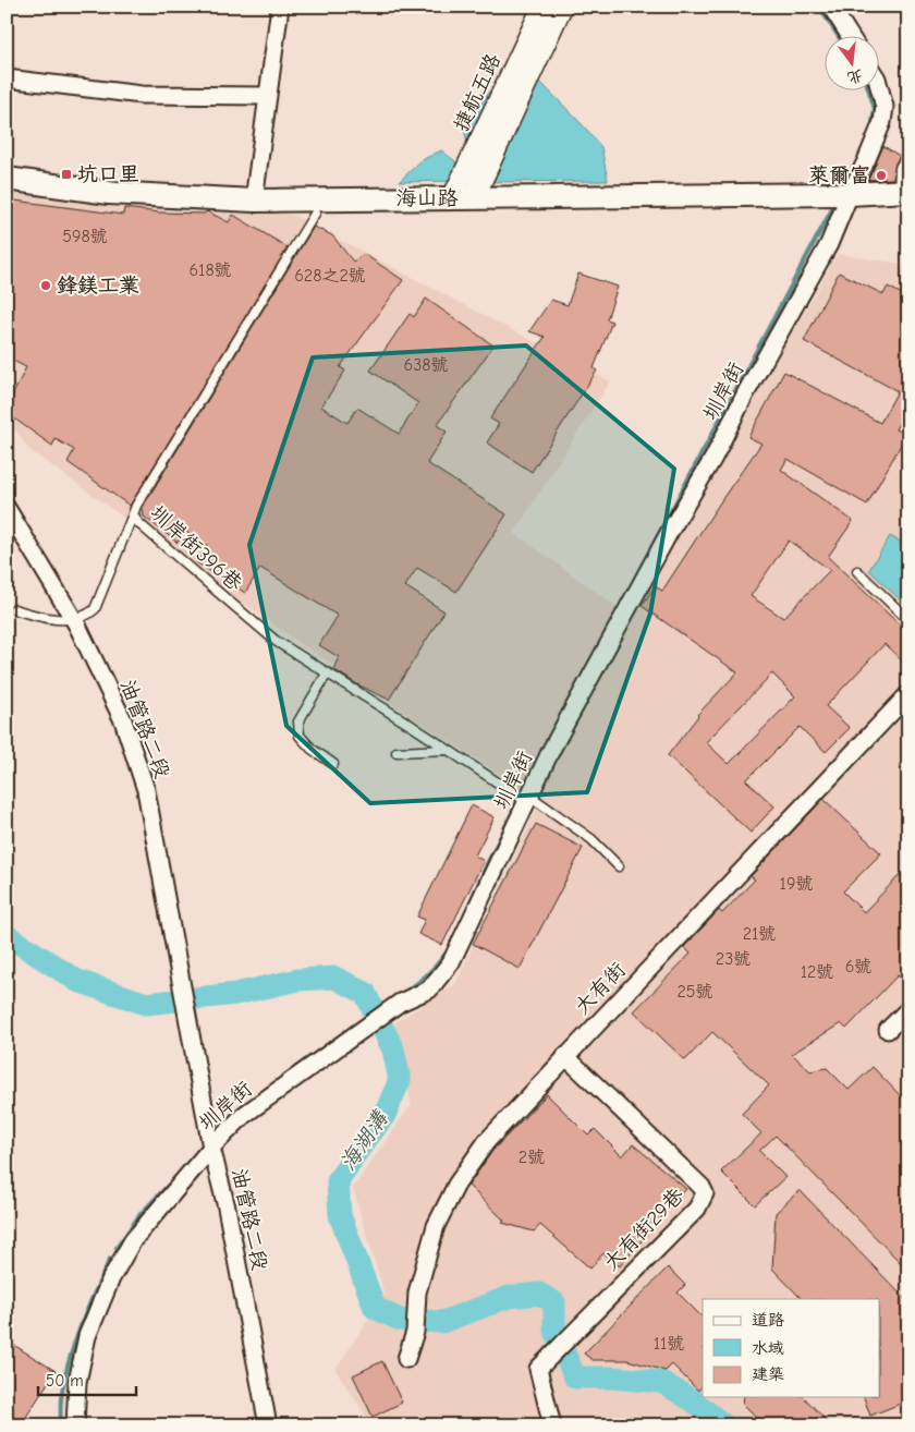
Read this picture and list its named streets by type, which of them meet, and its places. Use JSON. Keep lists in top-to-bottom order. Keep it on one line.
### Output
{"streets":{"main road":["海山路"],"street":["捷航五路","圳岸街","油管路二段","大有街","大有街29巷"],"lane":["圳岸街396巷"]},"crossings":[["捷航五路","海山路"],["海山路","圳岸街"],["圳岸街","圳岸街396巷"],["圳岸街","油管路二段"],["大有街","大有街29巷"]],"water":["海湖溝"],"places":{"transit":["坑口里"],"other":["萊爾富","鋒鎂工業"]},"house_numbers":["598號","618號","628之2號","638號","19號","21號","23號","6號","12號","25號","2號","11號"],"legend":["道路","水域","建築"],"scale_bar":"50 m","north":"bottom"}
